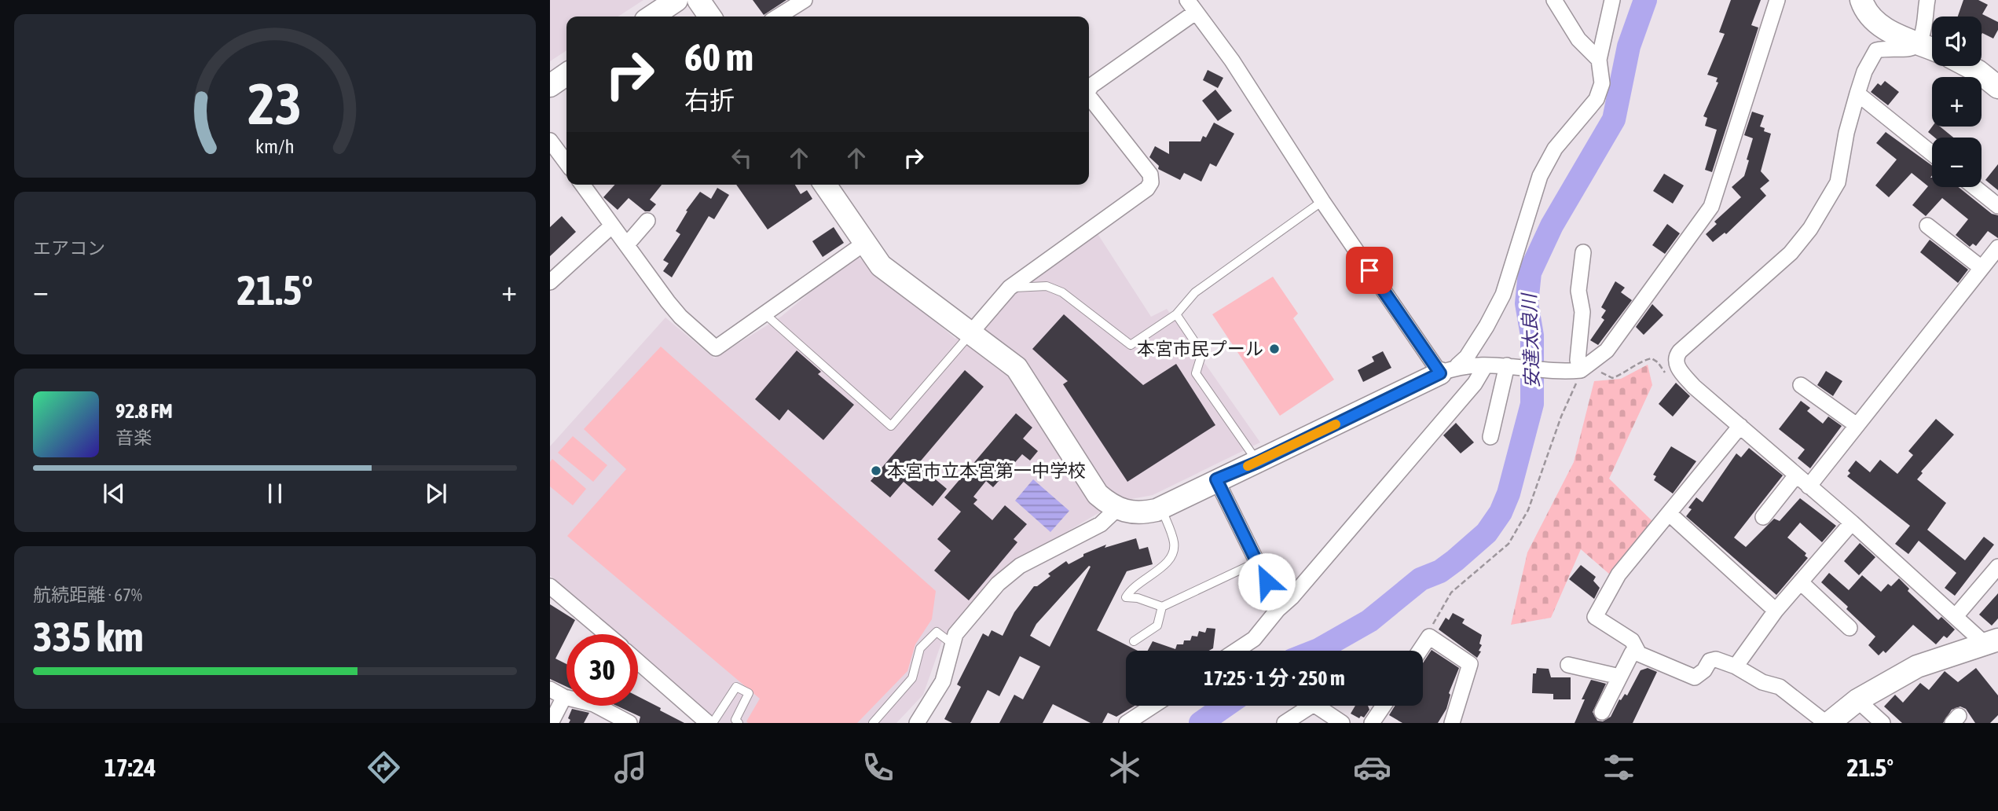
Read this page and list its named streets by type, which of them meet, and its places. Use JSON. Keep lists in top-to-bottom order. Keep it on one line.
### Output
{"water":["安達太良川"],"places":["本宮市民プール","本宮市立本宮第一中学校"],"page":{"map_buttons":["+","−"],"turn":["60 m","右折"],"tile":["エアコン",["航続距離 · 67%","335 km"]],"heat":["−","21.5°","+"],"song":["92.8 FM","音楽"],"limit":"30","trip":"17:25 · 1 分 · 250 m","tabs":["17:24","21.5°"],"gauge":["23","km/h"]}}
